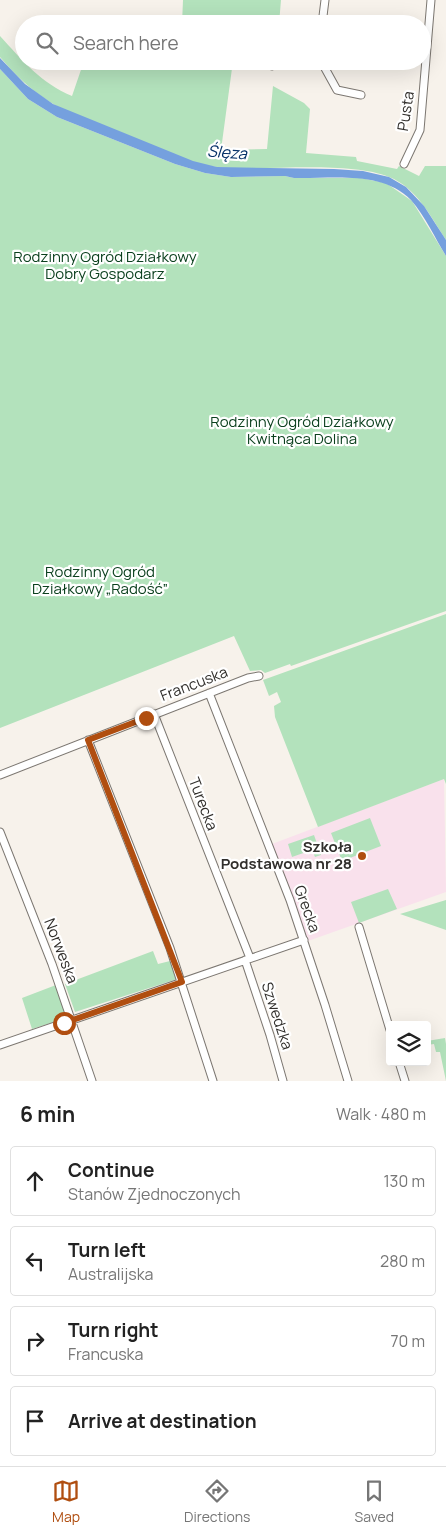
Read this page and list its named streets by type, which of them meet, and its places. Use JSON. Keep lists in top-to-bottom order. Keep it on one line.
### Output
{"streets":{"street":["Pusta","Francuska","Turecka","Grecka","Norweska","Szwedzka"]},"crossings":[["Francuska","Turecka"],["Francuska","Grecka"],["Turecka","Szwedzka"]],"water":["Ślęza"],"parks":["Rodzinny Ogród Działkowy Dobry Gospodarz","Rodzinny Ogród Działkowy Kwitnąca Dolina","Rodzinny Ogród Działkowy „Radość”"],"places":["Szkoła Podstawowa nr 28"],"page":{"search":"Search here","heading":["6 min","Walk · 480 m"],"list":[["Continue","Stanów Zjednoczonych","130 m"],["Turn left","Australijska","280 m"],["Turn right","Francuska","70 m"],"Arrive at destination"],"nav":["Map","Directions","Saved"]}}
